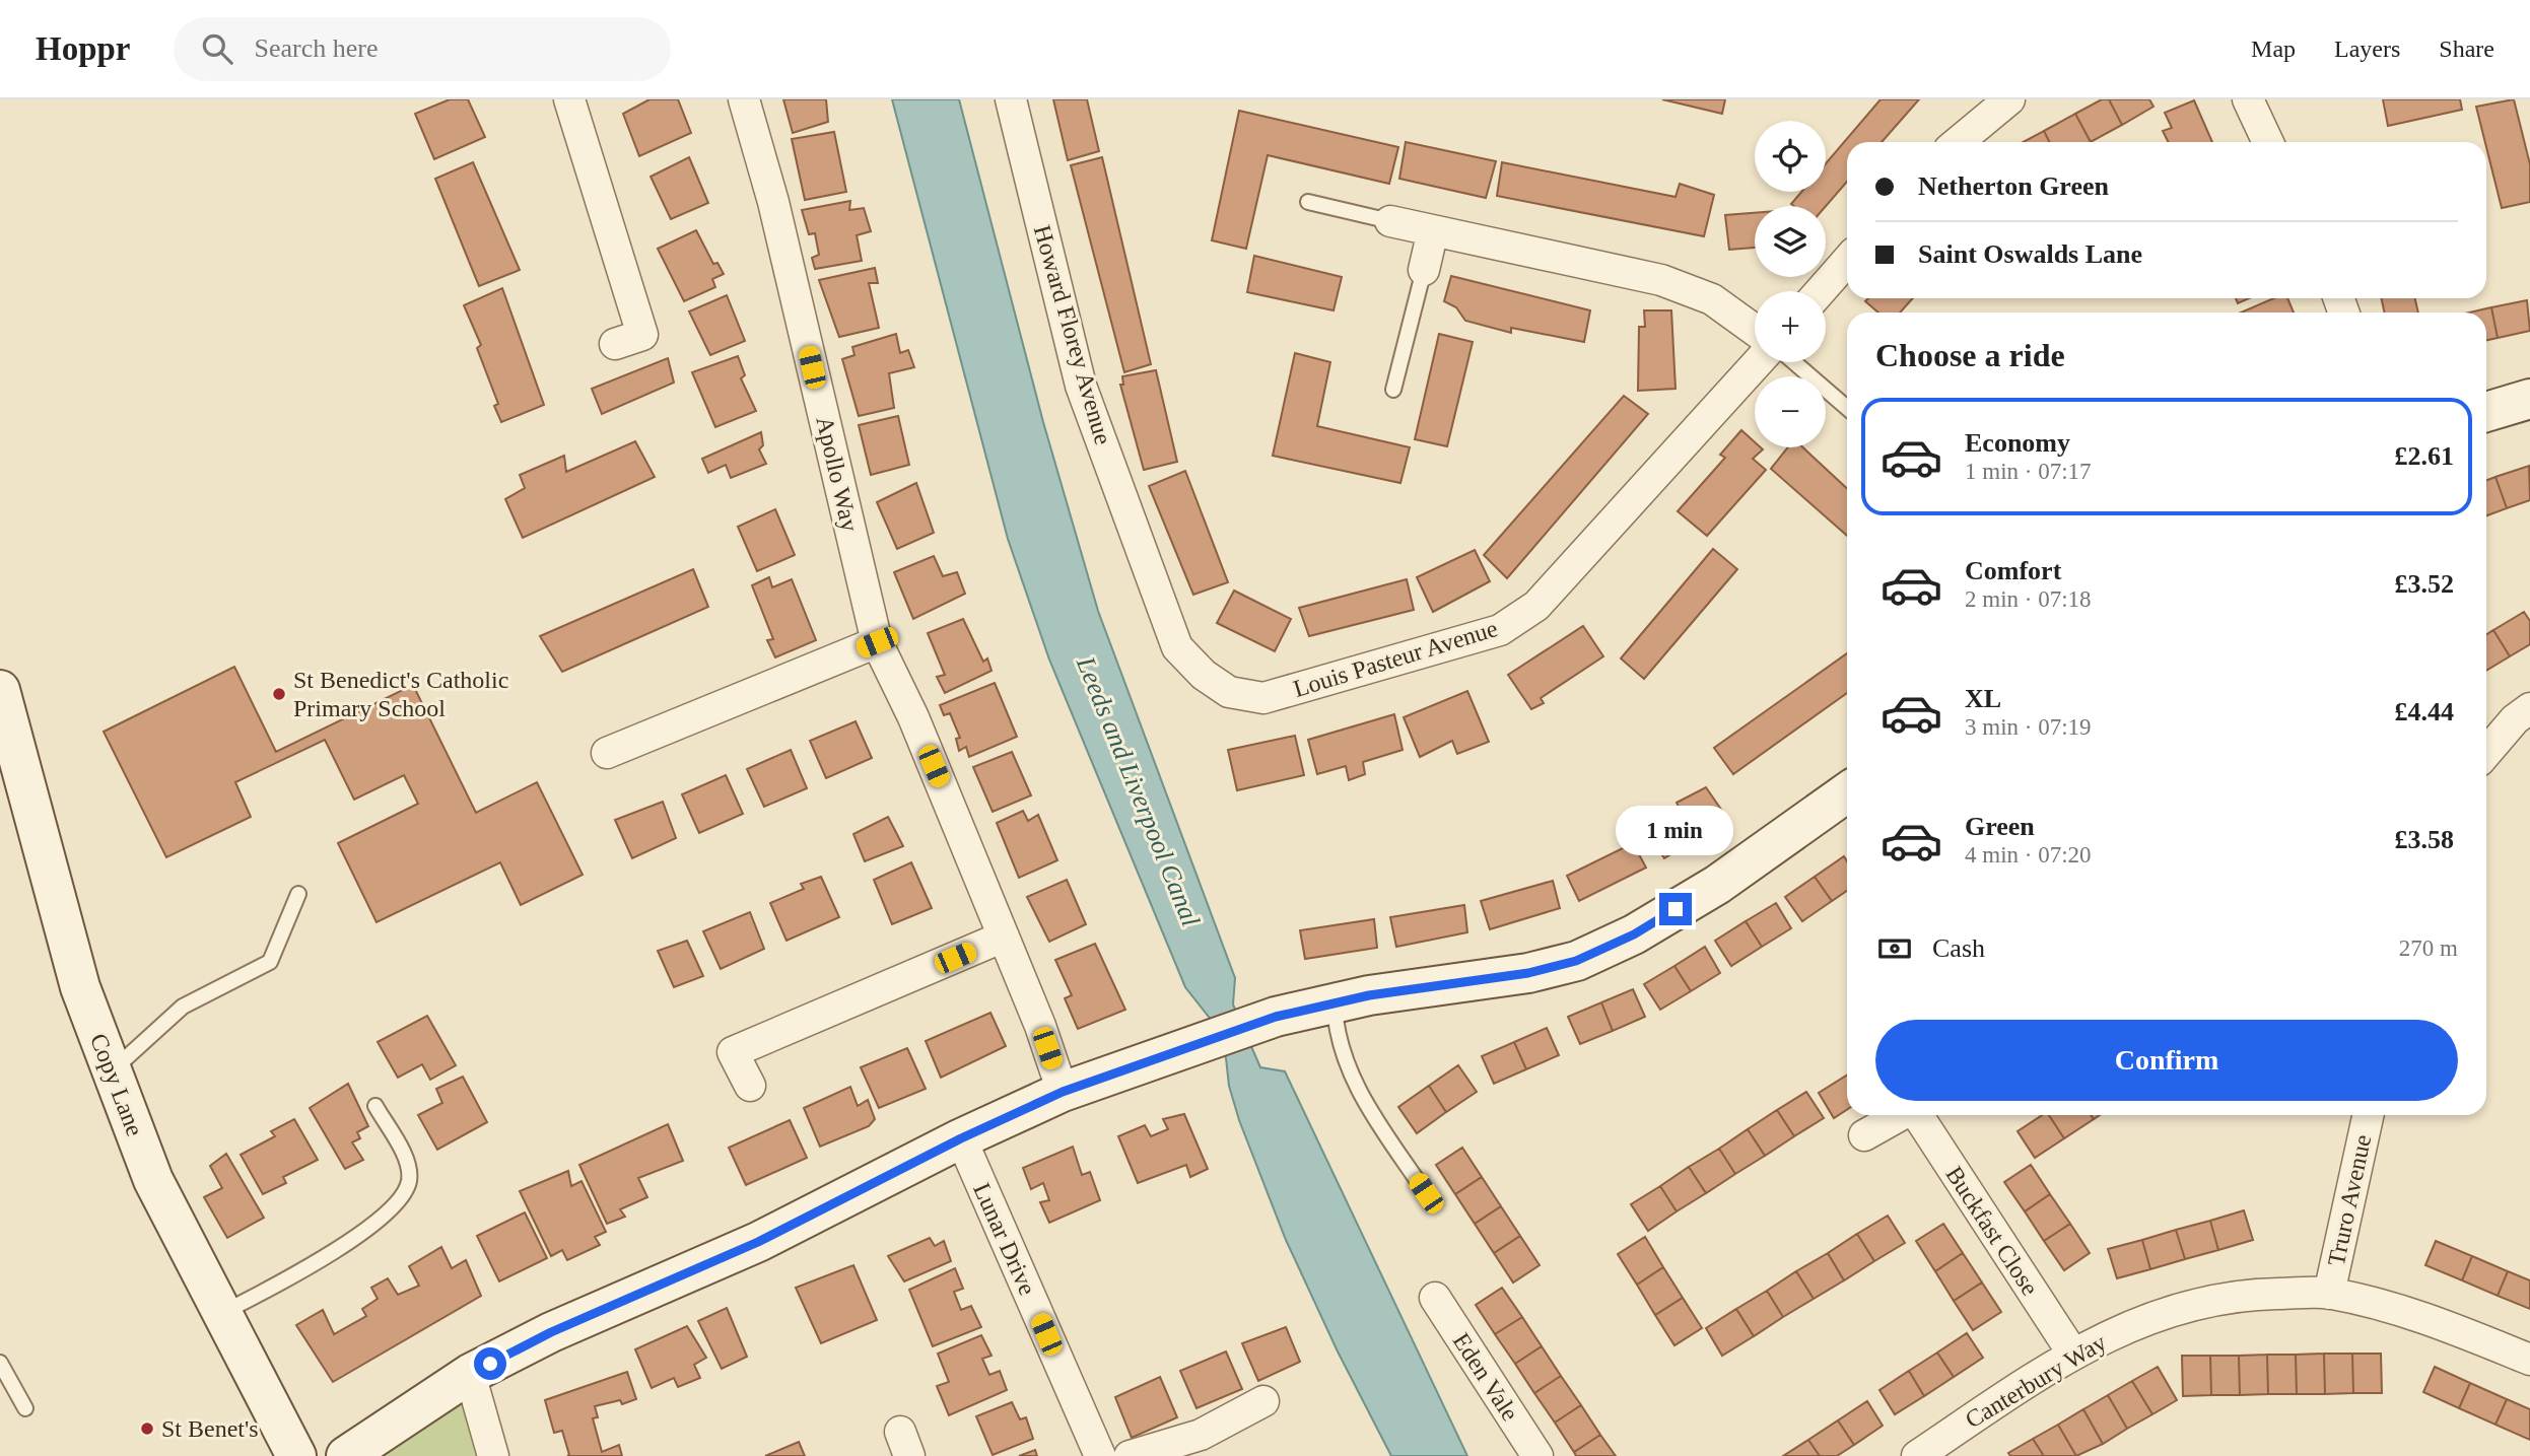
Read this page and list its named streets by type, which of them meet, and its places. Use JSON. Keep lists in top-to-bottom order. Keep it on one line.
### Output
{"streets":{"street":["Howard Florey Avenue","Apollo Way","Louis Pasteur Avenue","Copy Lane","Truro Avenue","Buckfast Close","Lunar Drive","Eden Vale","Canterbury Way"]},"crossings":[["Howard Florey Avenue","Louis Pasteur Avenue"],["Truro Avenue","Canterbury Way"],["Buckfast Close","Canterbury Way"]],"water":["Leeds and Liverpool Canal"],"places":["St Benedict's Catholic Primary School","St Benet's"],"page":{"header":"Hoppr","search":"Search here","nav":["Map","Layers","Share"],"map_buttons":["+","−"],"banner":["Netherton Green","Saint Oswalds Lane"],"heading":"Choose a ride","list":[{"name":"Economy","note":"1 min · 07:17","value":"£2.61"},{"name":"Comfort","note":"2 min · 07:18","value":"£3.52"},{"name":"XL","note":"3 min · 07:19","value":"£4.44"},{"name":"Green","note":"4 min · 07:20","value":"£3.58"}],"bubble":"1 min","pay":["Cash","270 m"],"buttons":"Confirm"}}
